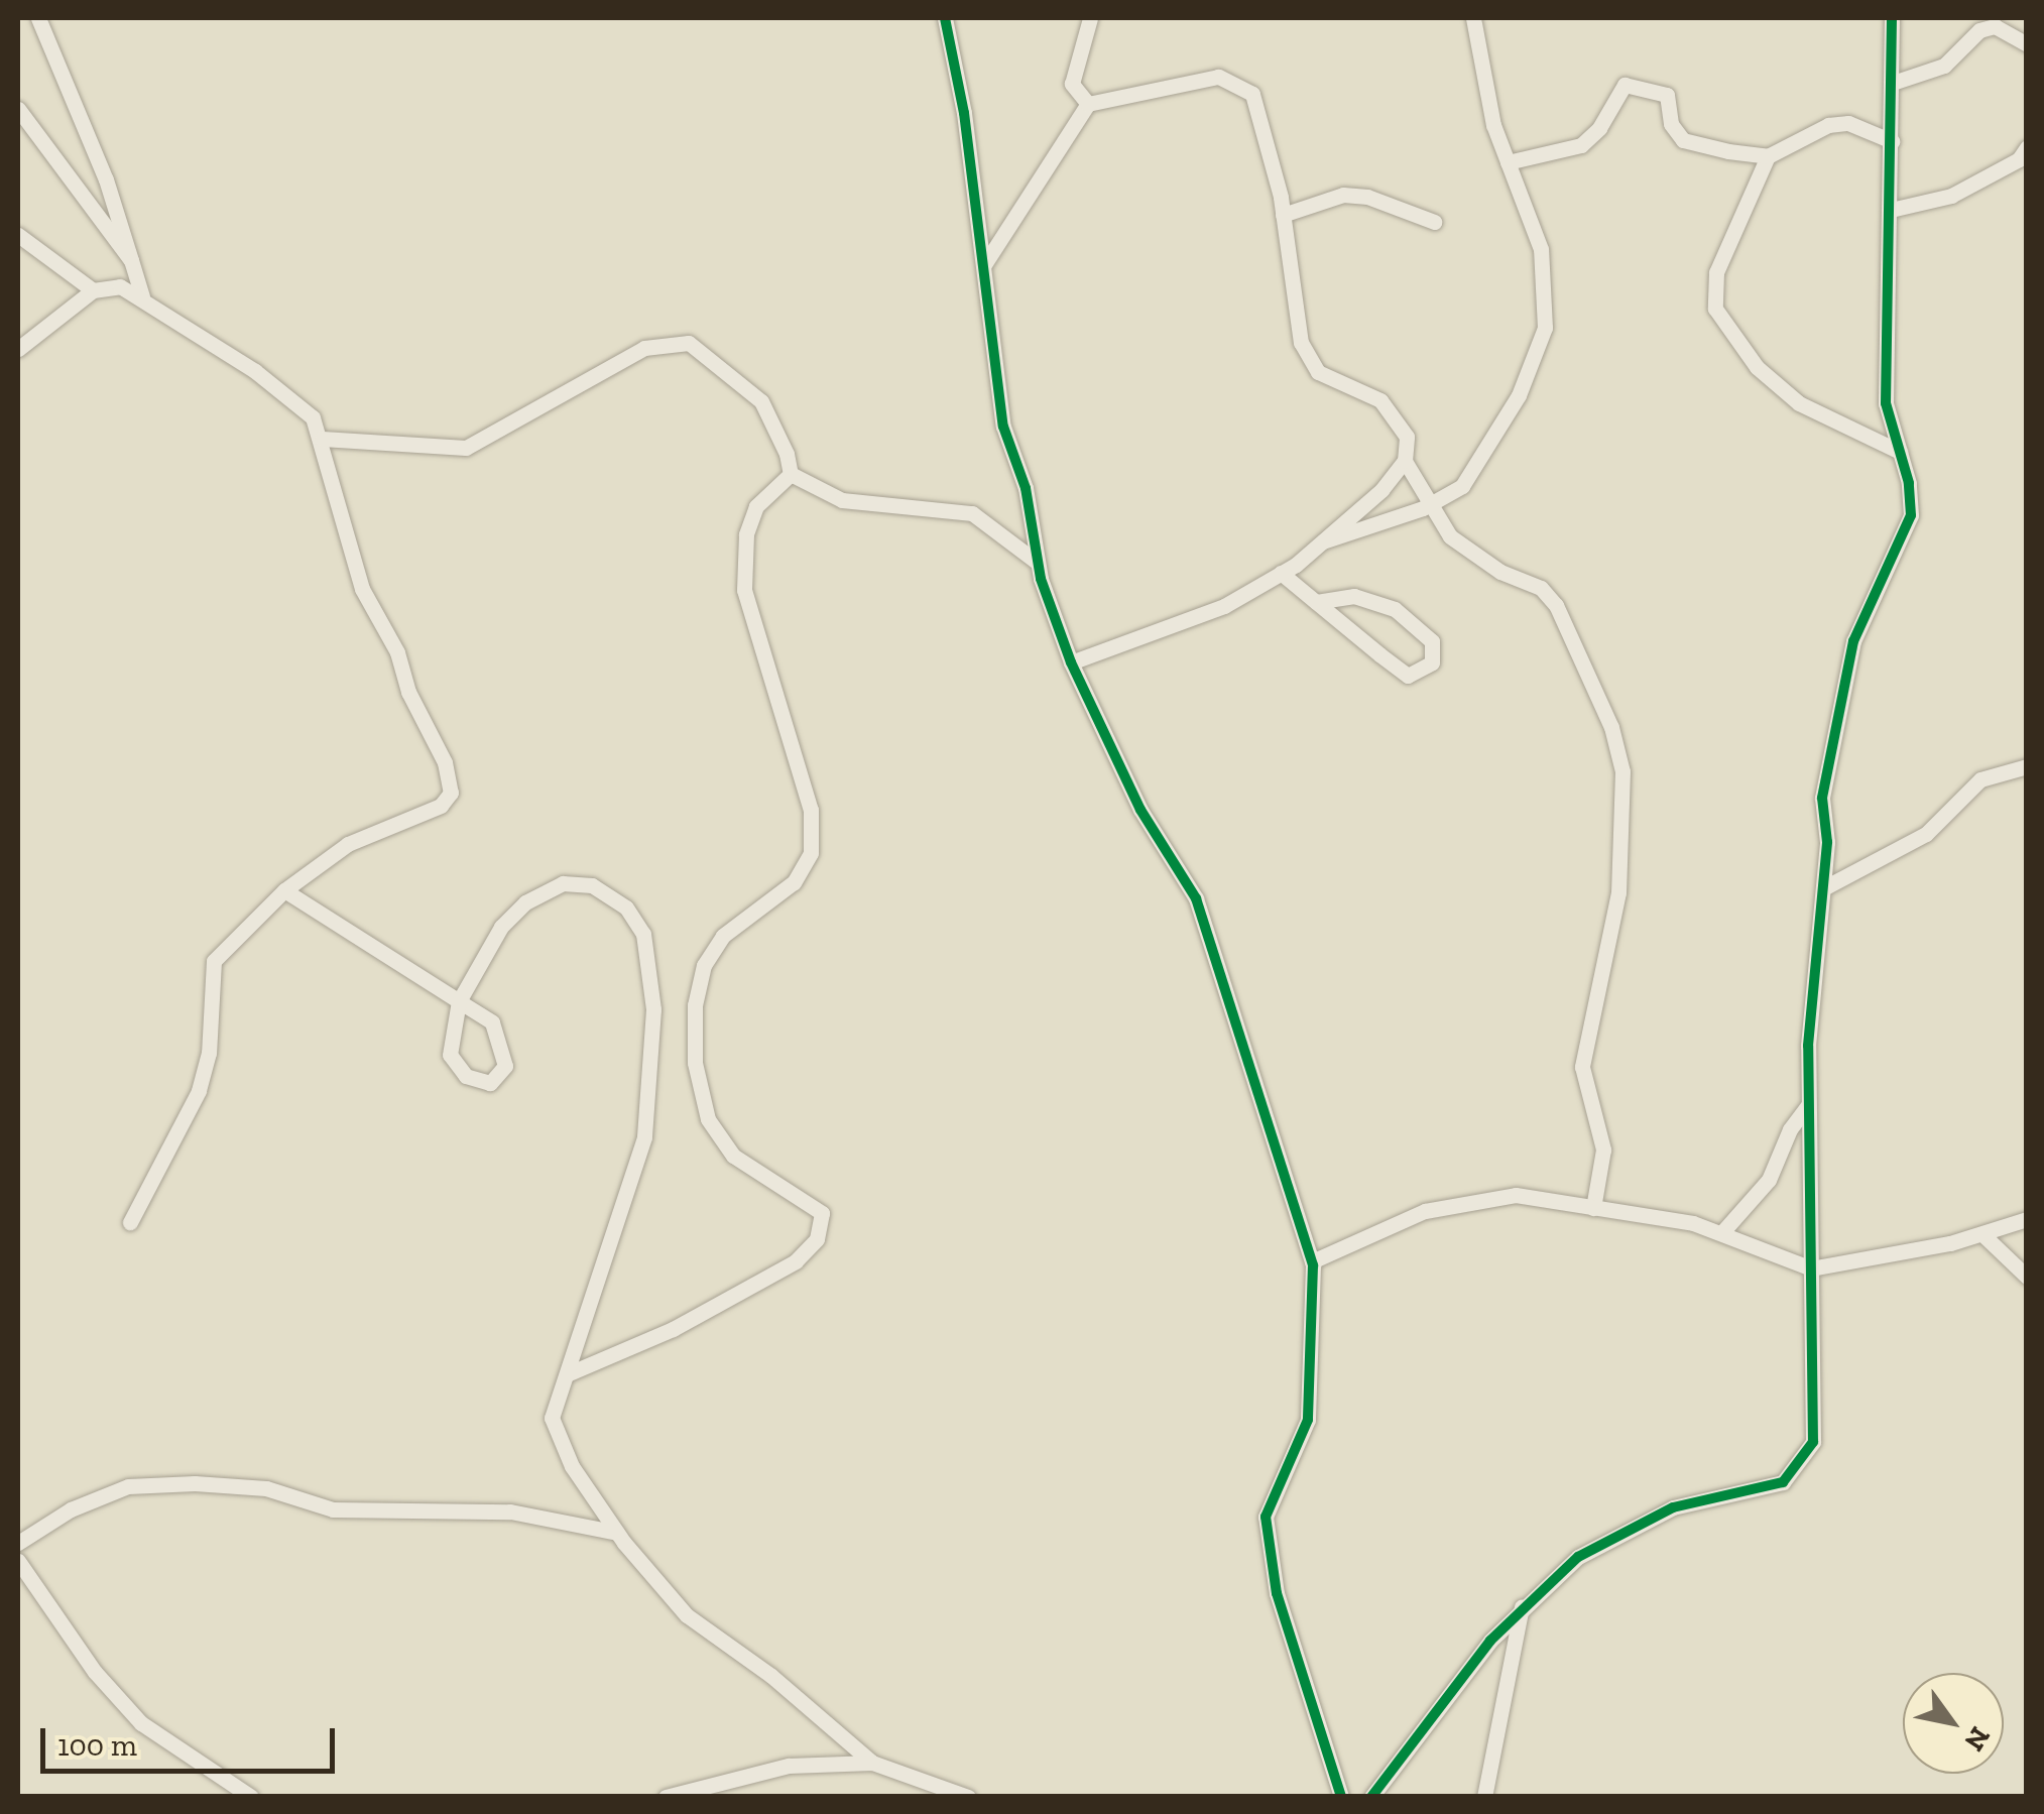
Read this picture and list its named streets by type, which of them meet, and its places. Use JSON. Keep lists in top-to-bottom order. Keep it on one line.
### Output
{"scale_bar":"100 m","north":"bottom right"}
